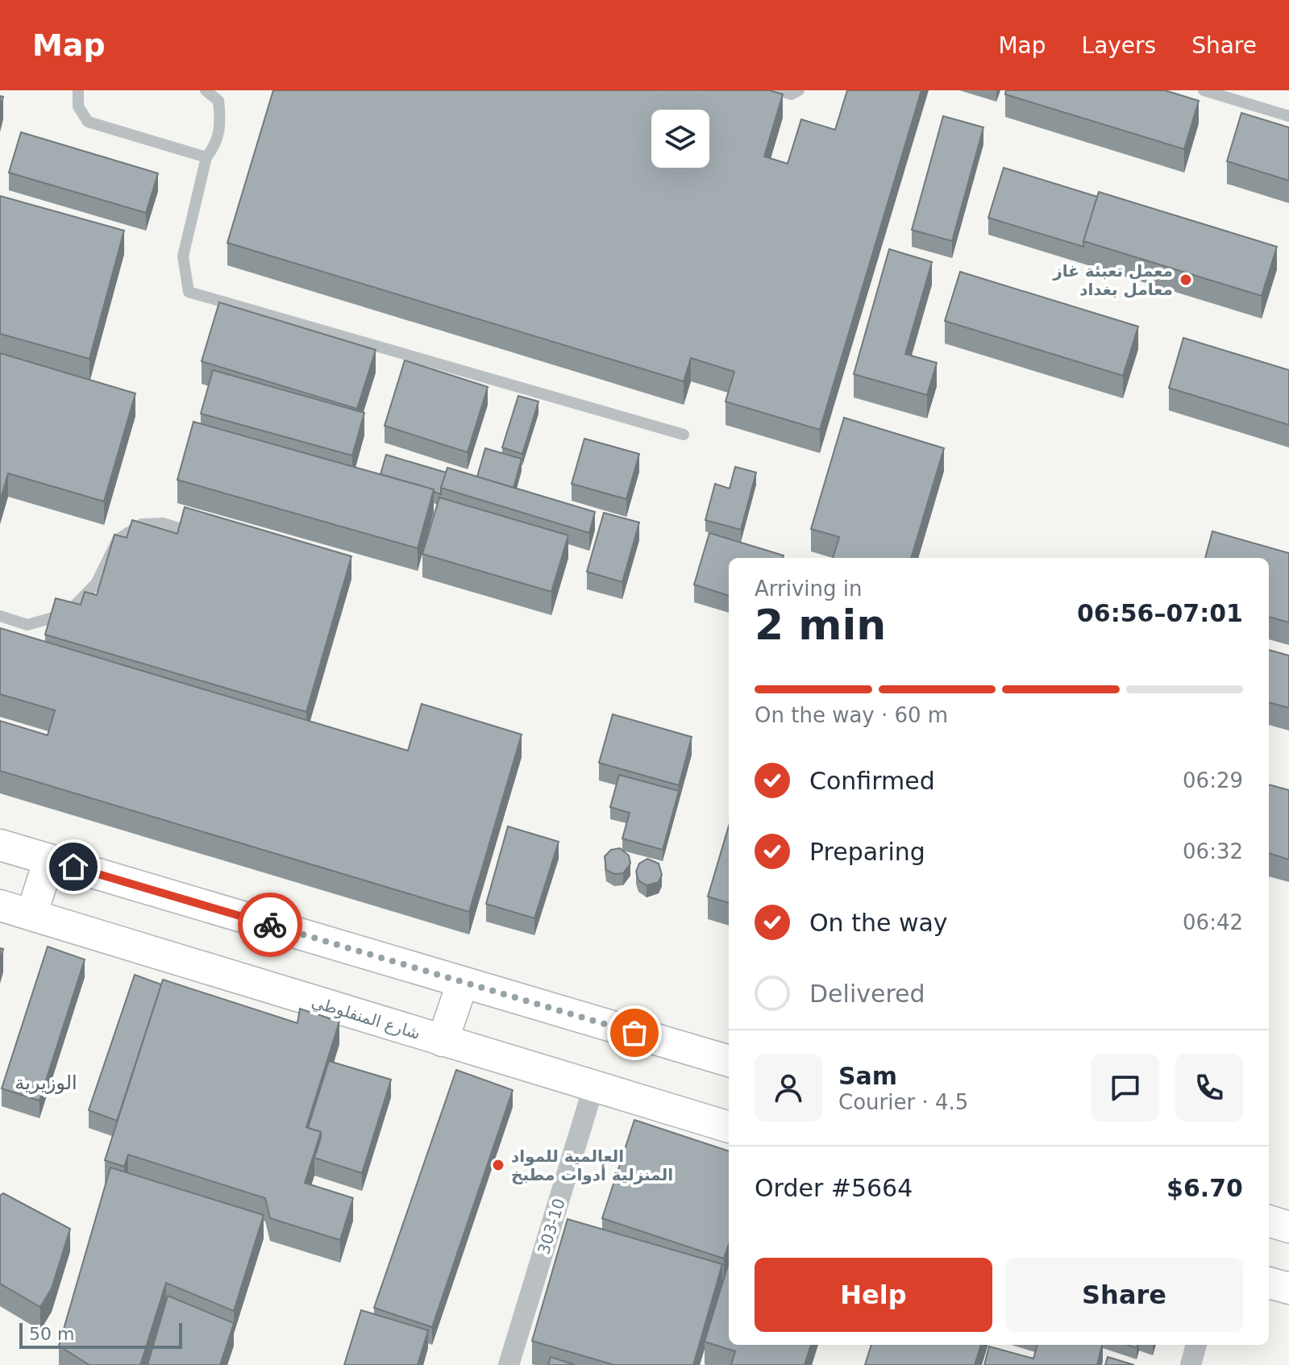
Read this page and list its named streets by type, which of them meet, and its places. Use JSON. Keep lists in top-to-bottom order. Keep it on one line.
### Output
{"streets":{"street":["شارع المنفلوطي","303-10"]},"crossings":[["شارع المنفلوطي","303-10"]],"districts":["الوزيرية"],"places":["معمل تعبئة غاز معامل بغداد","العالمية للمواد المنزلية أدوات مطبخ"],"scale_bar":"50 m","page":{"header":"Map","nav":["Map","Layers","Share"],"heading":["2 min","Arriving in","06:56–07:01"],"panel":["Sam","Courier · 4.5","Order #5664","$6.70"],"bar":"On the way · 60 m","list":[["Confirmed","06:29"],["Preparing","06:32"],["On the way","06:42"],"Delivered"],"buttons":["Help","Share"],"scale":"50 m"}}
